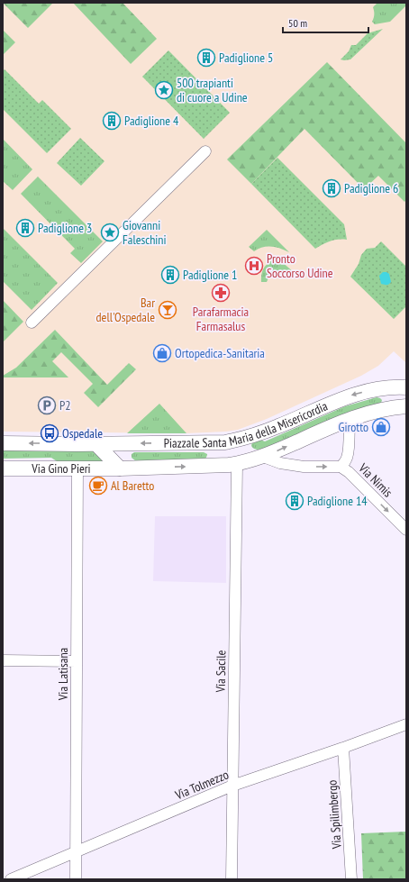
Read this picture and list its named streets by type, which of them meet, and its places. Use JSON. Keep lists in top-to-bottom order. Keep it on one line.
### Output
{"streets":{"main road":["Piazzale Santa Maria della Misericordia","Via Gino Pieri"],"street":["Via Nimis","Via Sacile","Via Latisana","Via Tolmezzo","Via Spilimbergo"]},"crossings":[["Piazzale Santa Maria della Misericordia","Via Gino Pieri"],["Piazzale Santa Maria della Misericordia","Via Nimis"],["Piazzale Santa Maria della Misericordia","Via Sacile"],["Via Gino Pieri","Via Latisana"],["Via Sacile","Via Tolmezzo"],["Via Latisana","Via Tolmezzo"],["Via Tolmezzo","Via Spilimbergo"]],"one_way":["Via Nimis"],"places":{"building":["Padiglione 5","Padiglione 4","Padiglione 6","Padiglione 3","Padiglione 1","Padiglione 14"],"place":["500 trapianti di cuore a Udine","Giovanni Faleschini"],"hospital":["Pronto Soccorso Udine"],"pharmacy":["Parafarmacia Farmasalus"],"bar":["Bar dell'Ospedale"],"shop":["Ortopedica-Sanitaria","Girotto"],"parking":["P2"],"bus stop":["Ospedale"],"cafe":["Al Baretto"]},"scale_bar":"50 m"}
